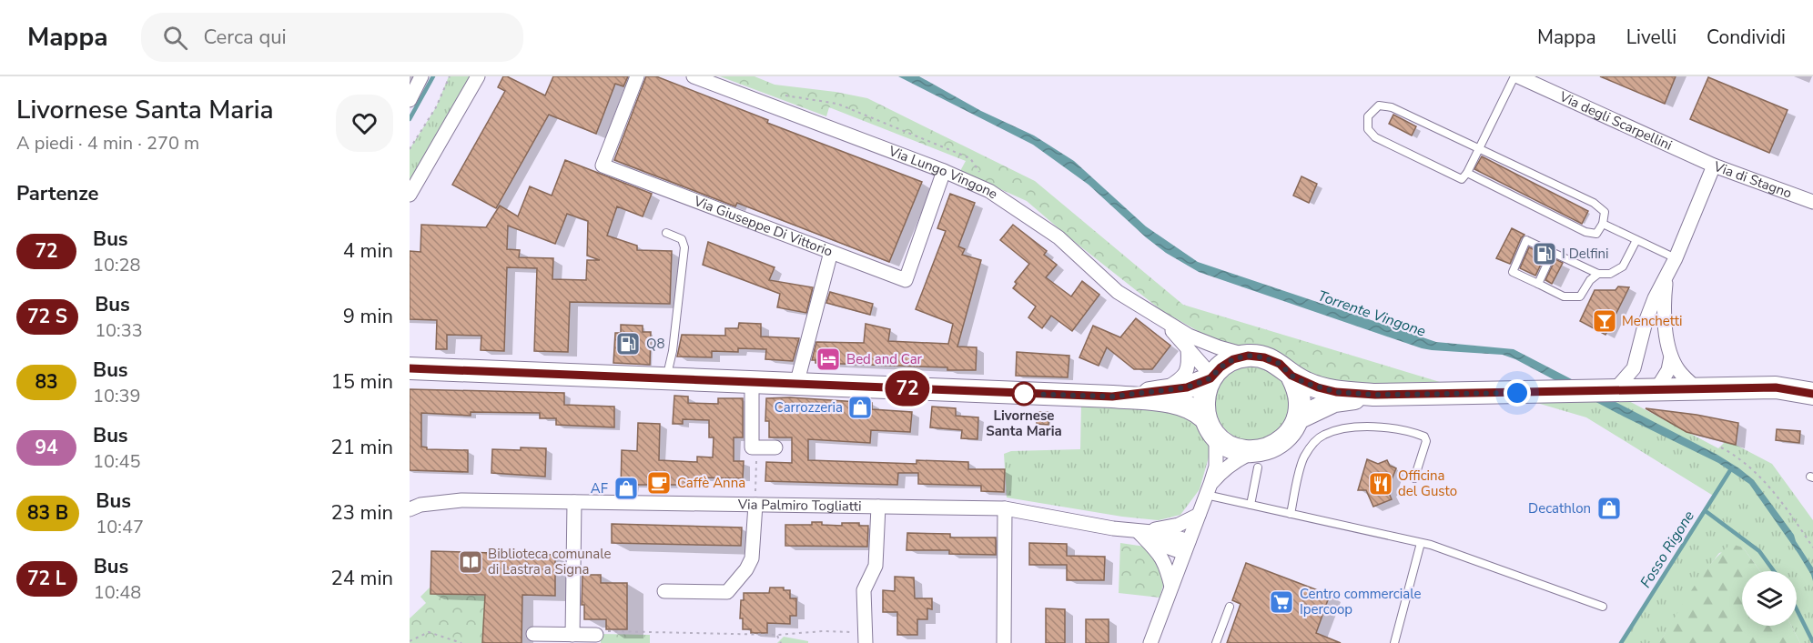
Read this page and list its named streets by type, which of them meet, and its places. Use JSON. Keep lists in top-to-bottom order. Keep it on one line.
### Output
{"streets":{"street":["Via degli Scarpellini","Via Lungo Vingone","Via di Stagno","Via Giuseppe Di Vittorio","Via Palmiro Togliatti"]},"crossings":[["Via degli Scarpellini","Via di Stagno"],["Via Lungo Vingone","Via Giuseppe Di Vittorio"]],"water":["Torrente Vingone","Fosso Rigone"],"places":{"fuel station":["I Delfini","Q8"],"bar":["Menchetti"],"hotel":["Bed and Car"],"other":["Livornese Santa Maria"],"shop":["Carrozzeria","AF","Decathlon"],"cafe":["Caffè Anna"],"restaurant":["Officina del Gusto"],"library":["Biblioteca comunale di Lastra a Signa"],"supermarket":["Centro commerciale Ipercoop"]},"lines":["bus line 72"],"page":{"header":"Mappa","search":"Cerca qui","nav":["Mappa","Livelli","Condividi"],"heading":[["Livornese Santa Maria","A piedi · 4 min · 270 m"],"Partenze"],"on_map":"72","list":[{"mark":"72","name":"Bus","note":"10:28","value":"4 min"},{"mark":"72 S","name":"Bus","note":"10:33","value":"9 min"},{"mark":"83","name":"Bus","note":"10:39","value":"15 min"},{"mark":"94","name":"Bus","note":"10:45","value":"21 min"},{"mark":"83 B","name":"Bus","note":"10:47","value":"23 min"},{"mark":"72 L","name":"Bus","note":"10:48","value":"24 min"}]}}
